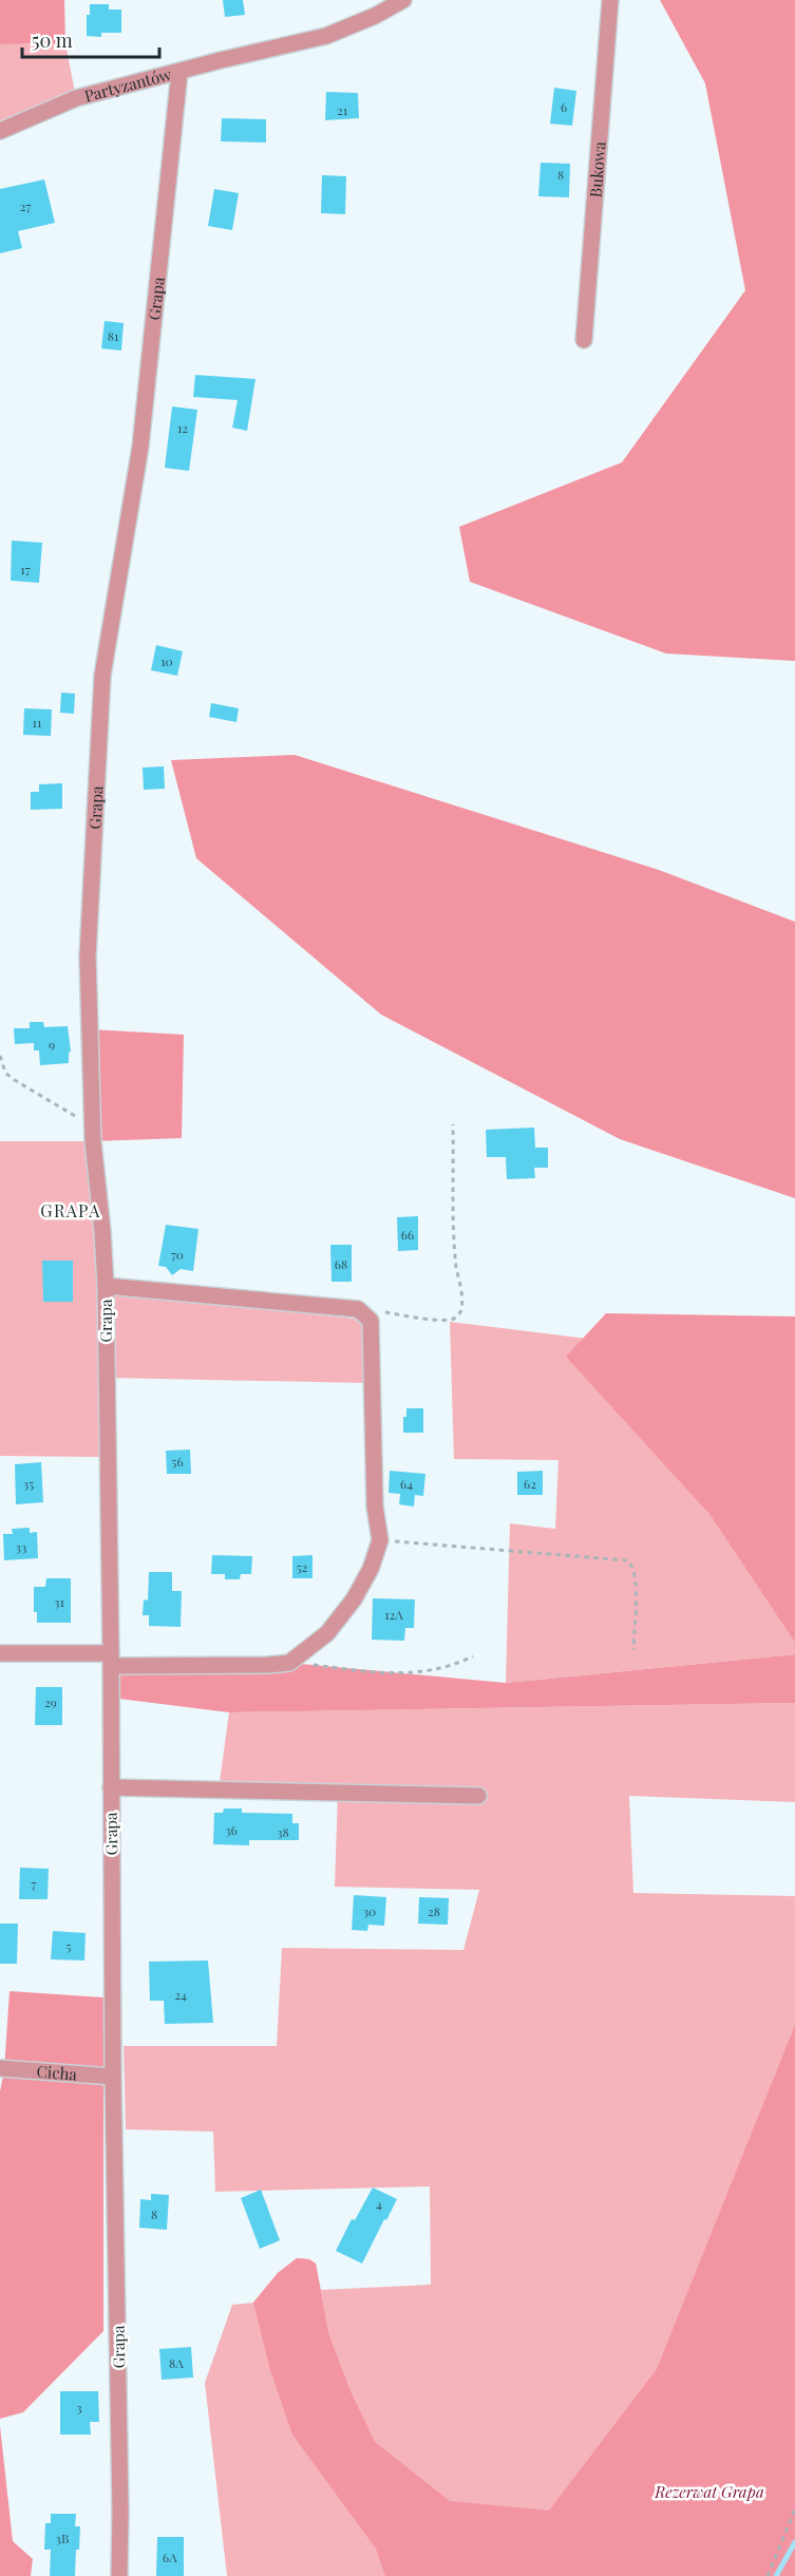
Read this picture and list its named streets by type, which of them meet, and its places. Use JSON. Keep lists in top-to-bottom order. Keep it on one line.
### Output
{"streets":{"street":["Partyzantów","Bukowa","Grapa","Cicha"]},"crossings":[["Partyzantów","Grapa"],["Grapa","Cicha"]],"districts":["GRAPA"],"parks":["Rezerwat Grapa"],"house_numbers":["6","21","8","27","81","12","17","10","11","9","66","70","68","56","35","64","62","33","52","31","12A","29","36","38","7","30","28","5","24","4","8","8A","3","3B","6A"],"scale_bar":"50 m"}
